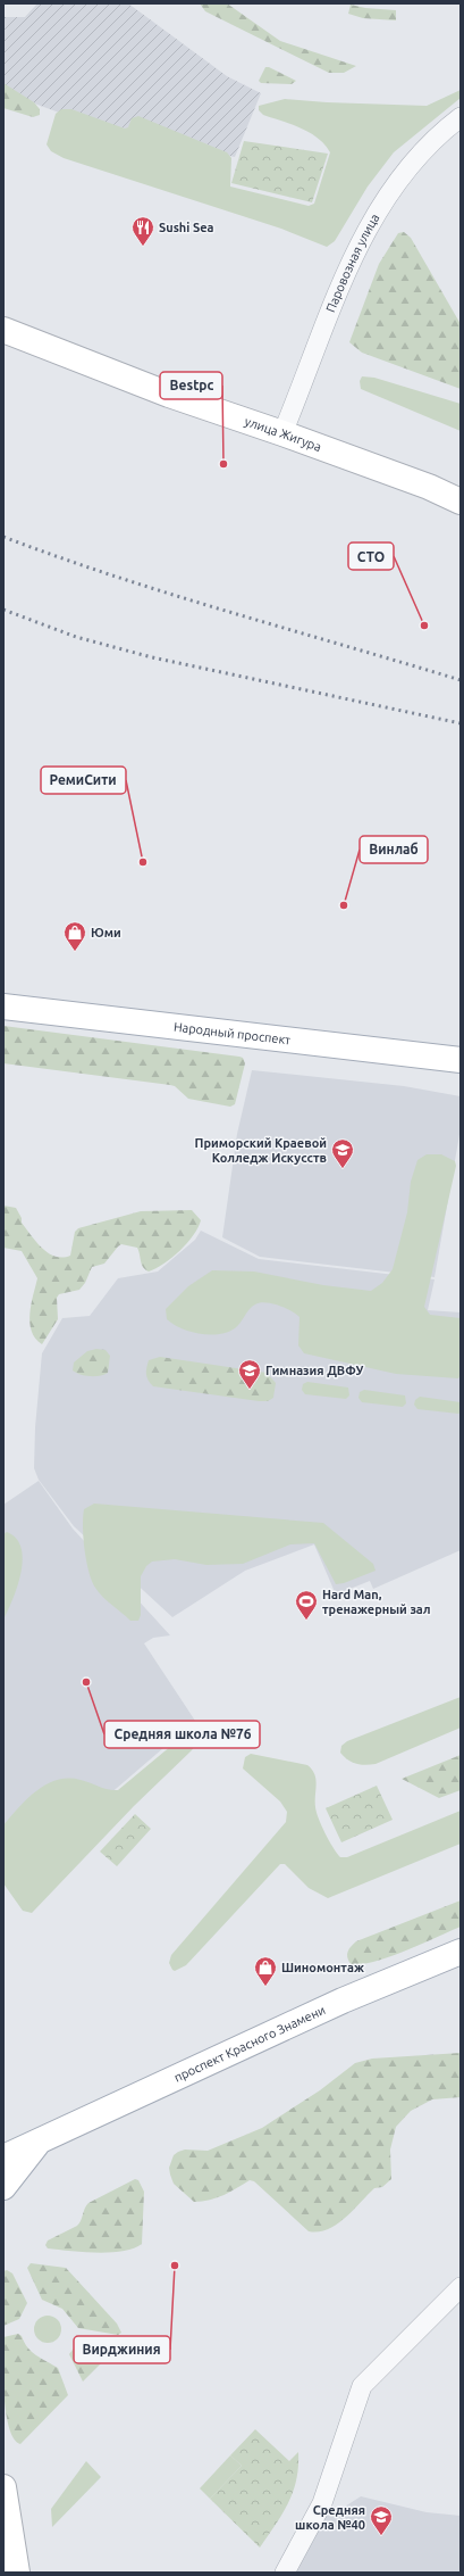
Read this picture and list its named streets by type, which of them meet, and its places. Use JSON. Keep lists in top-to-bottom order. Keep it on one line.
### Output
{"streets":{"main road":["улица Жигура","Народный проспект","проспект Красного Знамени"],"street":["Паровозная улица"]},"crossings":[["Паровозная улица","улица Жигура"]],"places":{"restaurant":["Sushi Sea"],"other":["Bestpc","СТО","РемиСити","Винлаб","Средняя школа №76","Вирджиния"],"shop":["Юми","Шиномонтаж"],"school or university":["Приморский Краевой Колледж Искусств","Гимназия ДВФУ","Средняя школа №40"],"sports":["Hard Man, тренажерный зал"]}}
